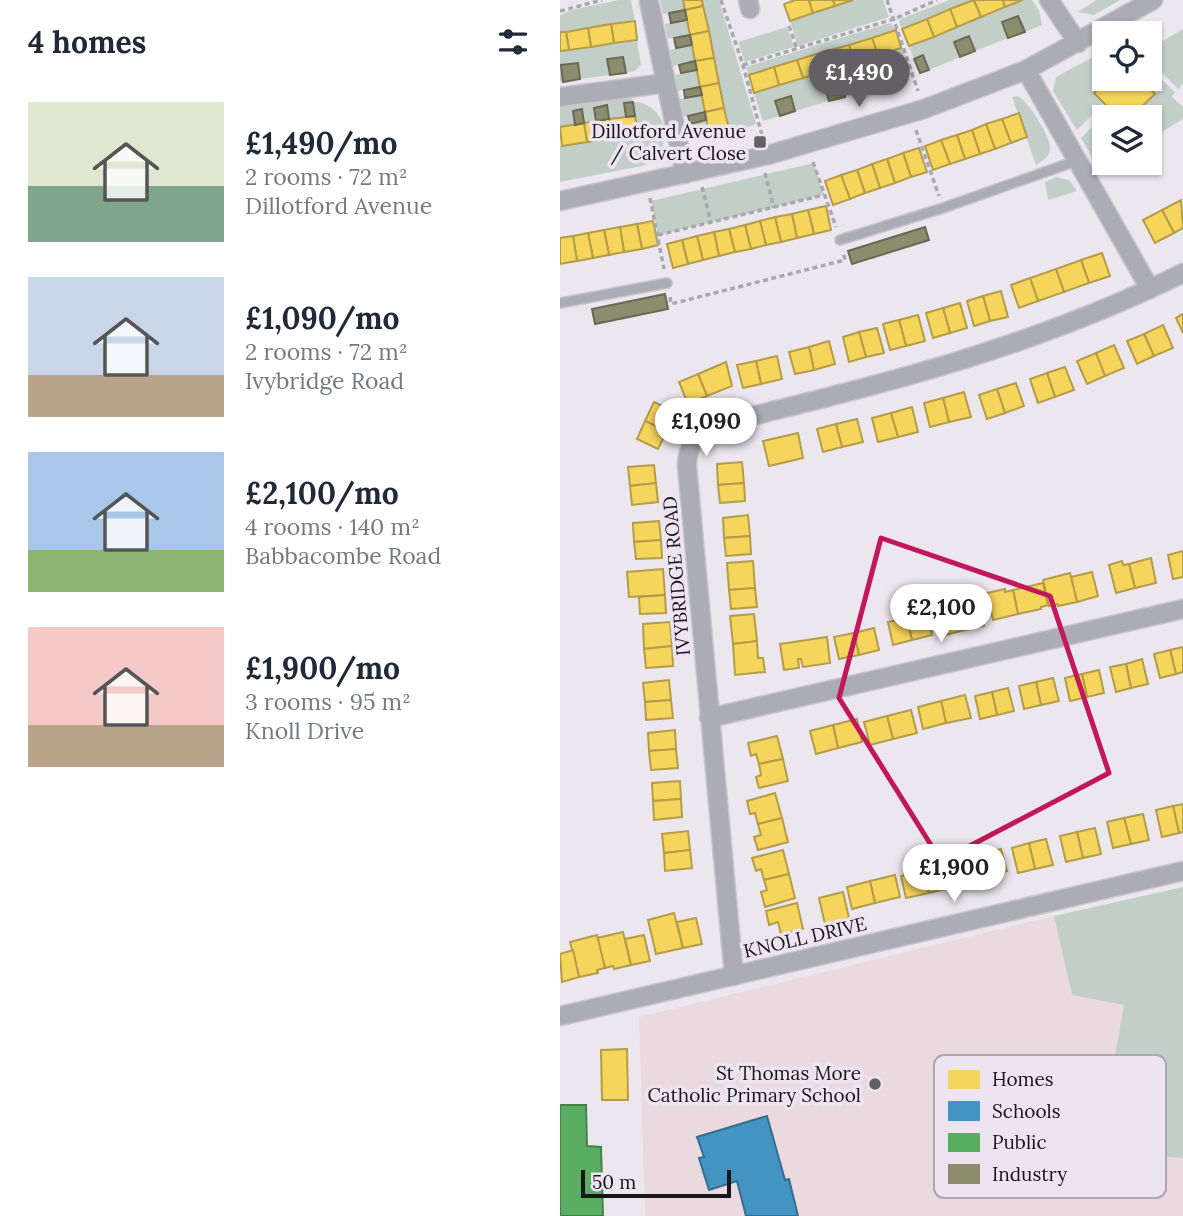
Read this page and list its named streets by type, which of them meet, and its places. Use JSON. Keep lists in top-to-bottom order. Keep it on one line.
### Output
{"streets":{"street":["IVYBRIDGE ROAD","KNOLL DRIVE"]},"crossings":[["IVYBRIDGE ROAD","KNOLL DRIVE"]],"places":{"transit":["Dillotford Avenue / Calvert Close"],"other":["St Thomas More Catholic Primary School"]},"legend":["Homes","Schools","Public","Industry"],"scale_bar":"50 m","page":{"heading":"4 homes","price":["£1,490","£1,090","£2,100","£1,900"],"list":[{"name":"£1,490/mo","note":"2 rooms · 72 m² · Dillotford Avenue"},{"name":"£1,090/mo","note":"2 rooms · 72 m² · Ivybridge Road"},{"name":"£2,100/mo","note":"4 rooms · 140 m² · Babbacombe Road"},{"name":"£1,900/mo","note":"3 rooms · 95 m² · Knoll Drive"}],"scale":"50 m"}}
